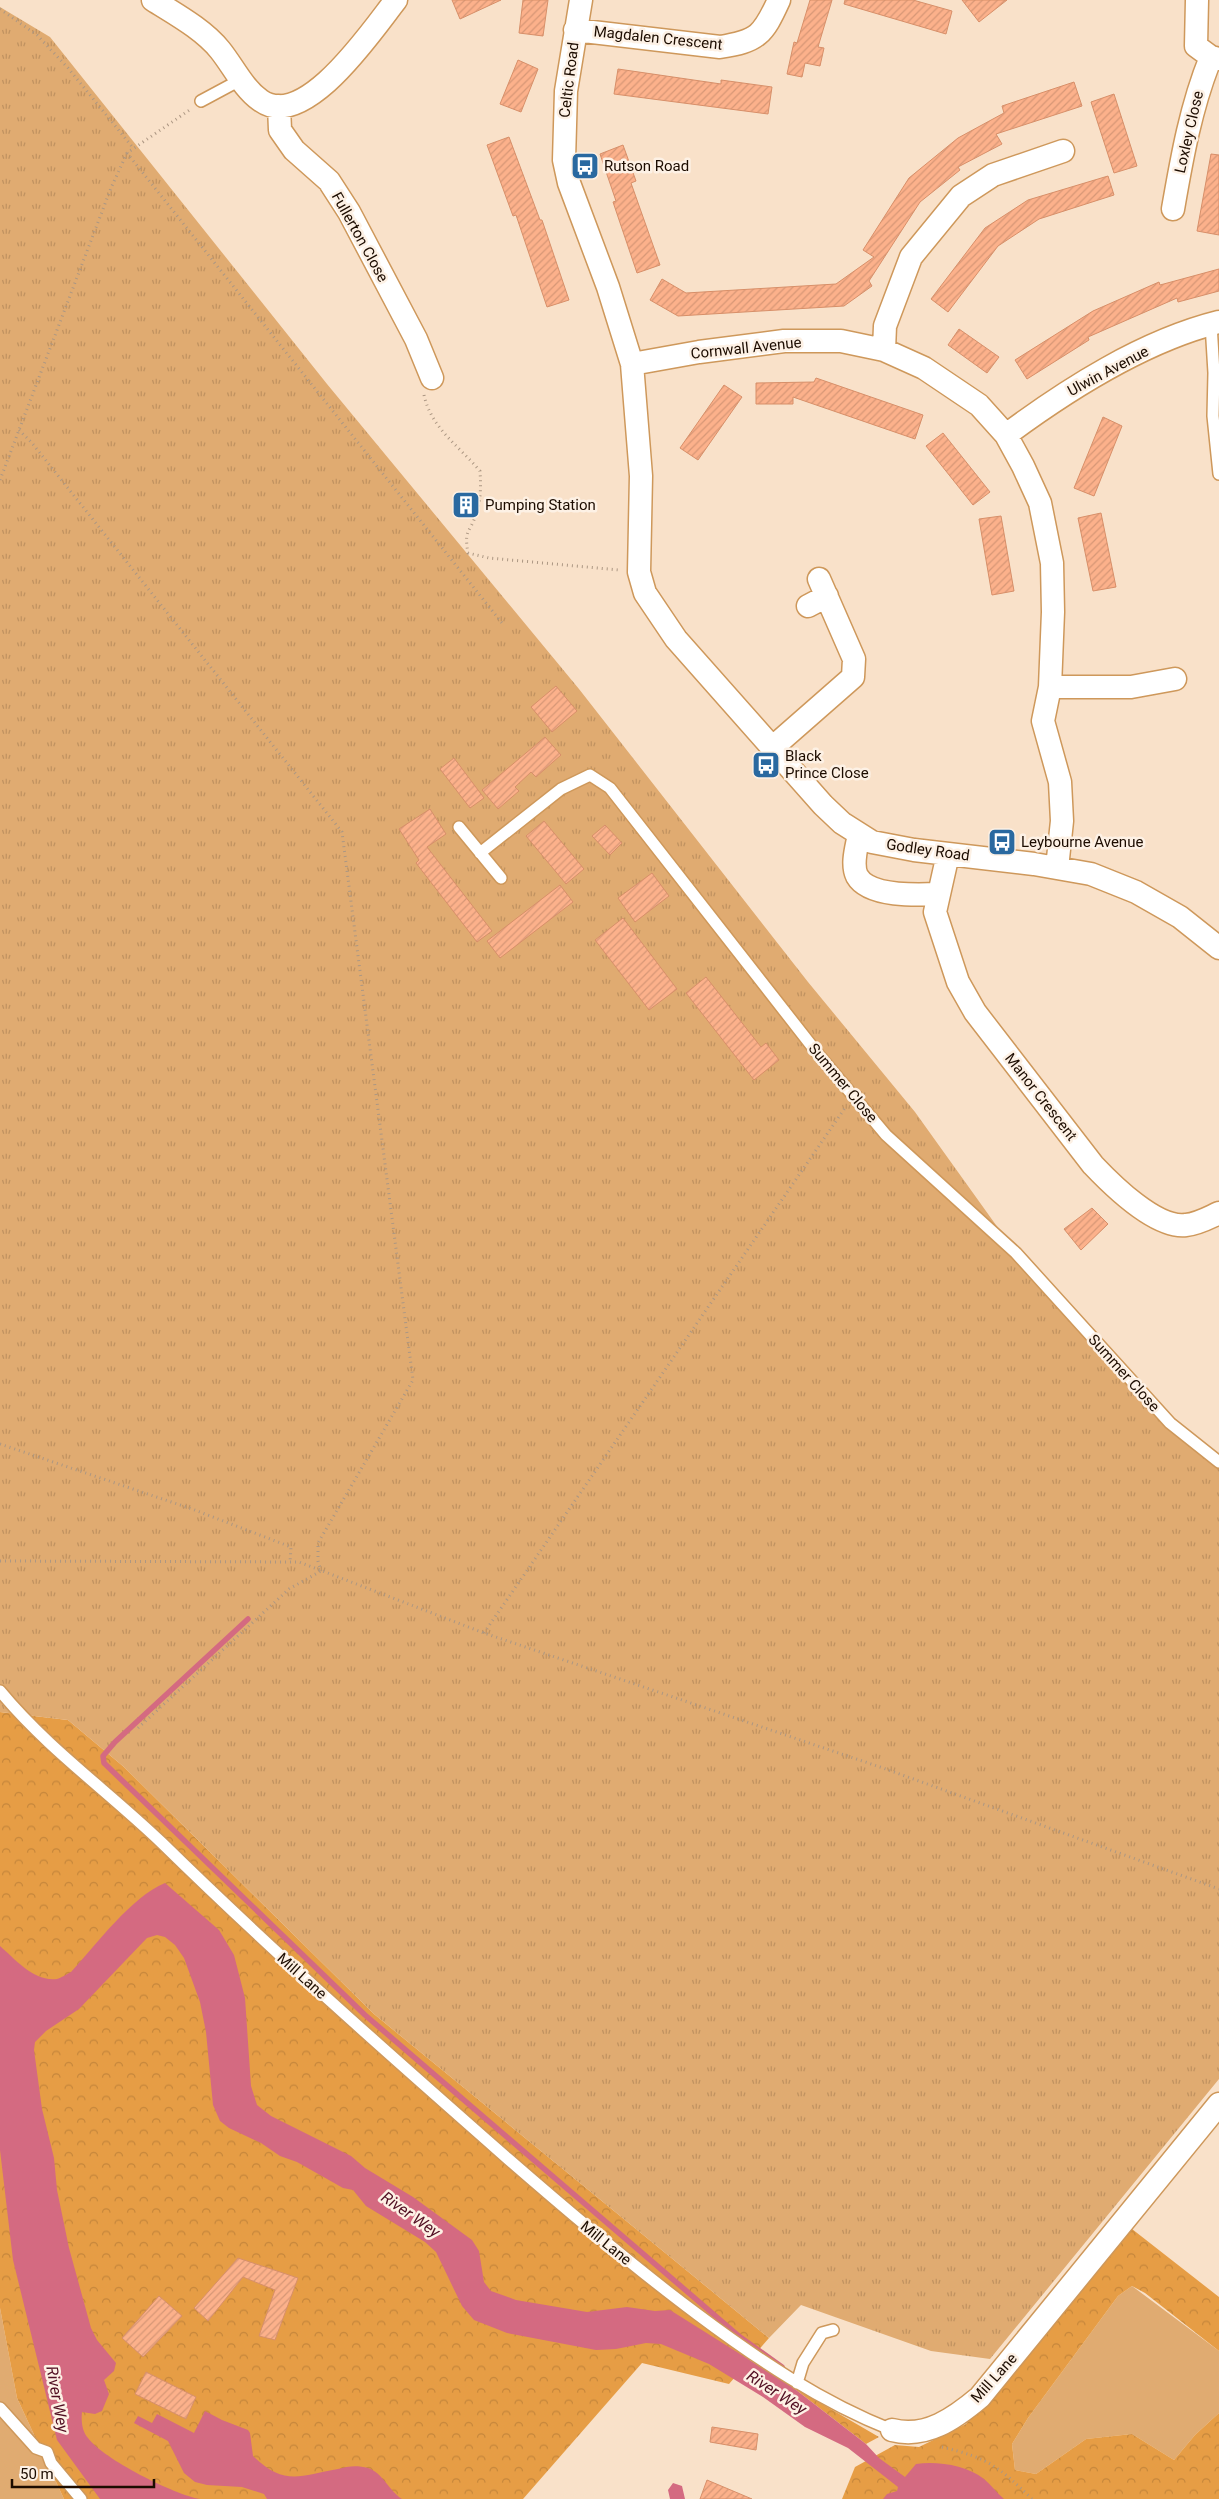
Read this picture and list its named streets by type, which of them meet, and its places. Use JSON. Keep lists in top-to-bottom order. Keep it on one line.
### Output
{"streets":{"street":["Magdalen Crescent","Celtic Road","Loxley Close","Fullerton Close","Cornwall Avenue","Ulwin Avenue","Godley Road","Manor Crescent","Mill Lane"],"lane":["Summer Close"]},"crossings":[["Magdalen Crescent","Celtic Road"],["Celtic Road","Cornwall Avenue"],["Celtic Road","Godley Road"],["Cornwall Avenue","Ulwin Avenue"],["Cornwall Avenue","Godley Road"],["Godley Road","Manor Crescent"]],"water":["River Wey"],"places":{"bus stop":["Rutson Road","Black Prince Close","Leybourne Avenue"],"building":["Pumping Station"]},"scale_bar":"50 m"}
